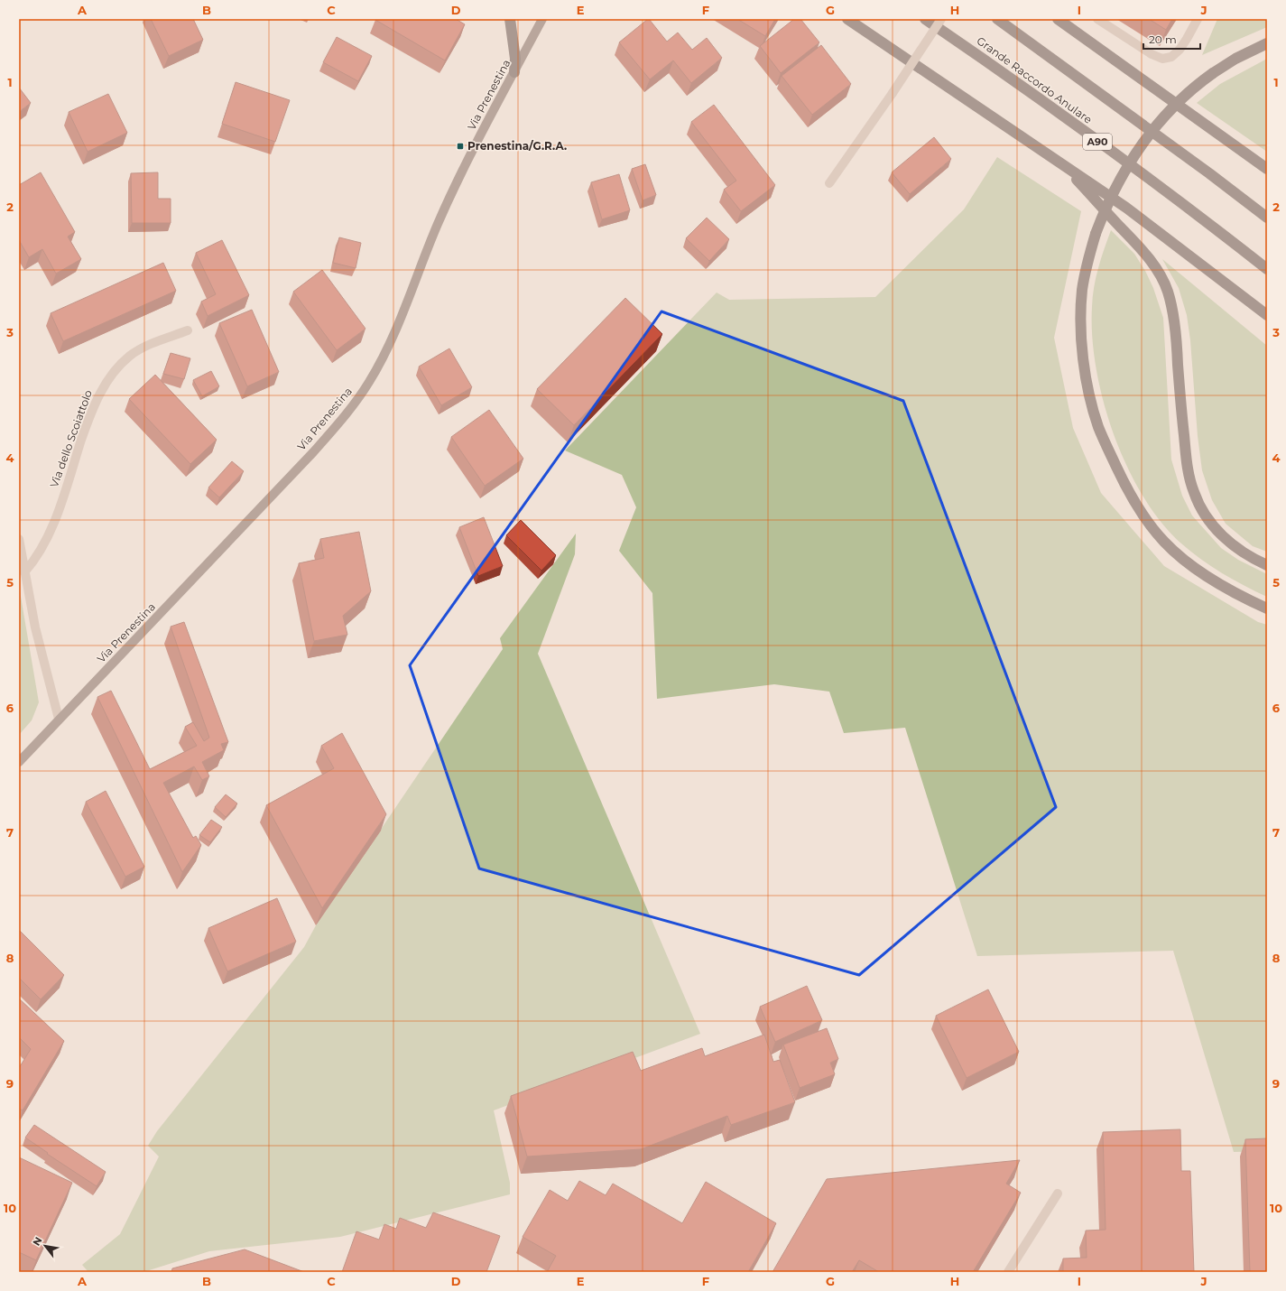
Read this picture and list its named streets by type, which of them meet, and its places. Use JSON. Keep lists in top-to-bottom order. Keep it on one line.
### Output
{"streets":{"highway":["Grande Raccordo Anulare","A90"],"main road":["Via Prenestina"],"street":["Via dello Scoiattolo"]},"places":{"transit":["Prenestina/G.R.A."]},"scale_bar":"20 m","north":"top left","grid":{"columns":["A","B","C","D","E","F","G","H","I","J"],"rows":["1","2","3","4","5","6","7","8","9","10"]}}
